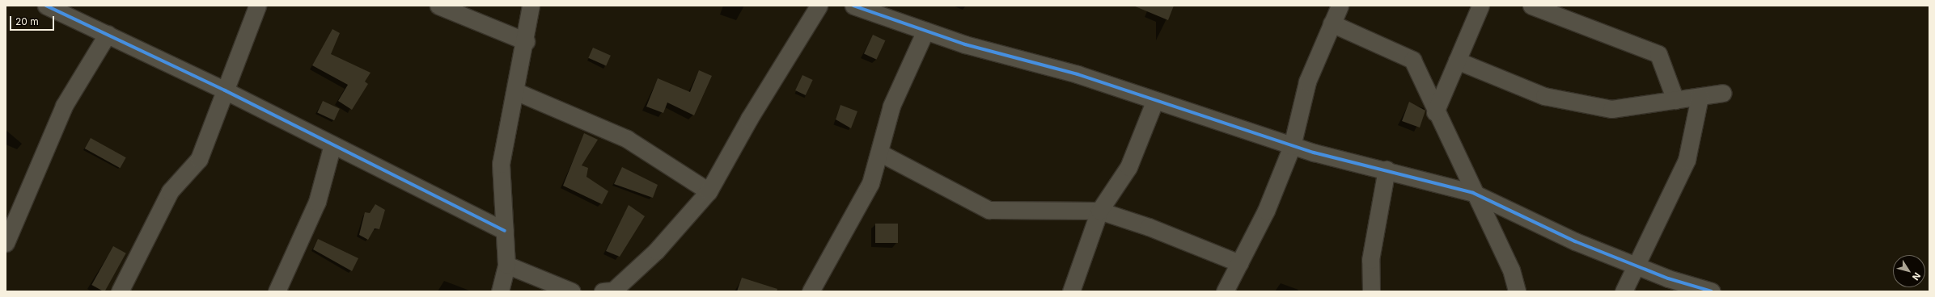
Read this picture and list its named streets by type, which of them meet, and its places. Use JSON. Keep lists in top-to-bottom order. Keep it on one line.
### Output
{"scale_bar":"20 m","north":"bottom right"}
